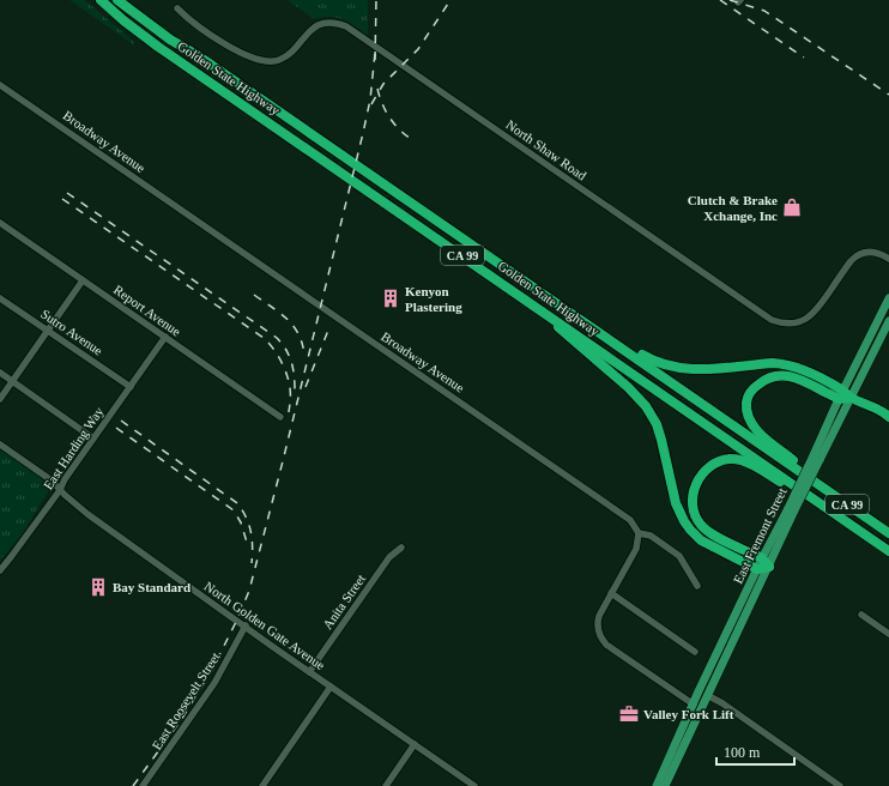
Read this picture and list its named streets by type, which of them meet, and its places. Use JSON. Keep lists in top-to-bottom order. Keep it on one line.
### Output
{"streets":{"highway":["Golden State Highway","CA 99"],"main road":["East Fremont Street"],"street":["Broadway Avenue","North Shaw Road","Report Avenue","Sutro Avenue","East Harding Way","Anita Street","North Golden Gate Avenue","East Roosevelt Street"]},"crossings":[["Report Avenue","East Harding Way"],["Sutro Avenue","East Harding Way"],["East Harding Way","North Golden Gate Avenue"],["Anita Street","North Golden Gate Avenue"],["North Golden Gate Avenue","East Roosevelt Street"]],"places":{"shop":["Clutch & Brake Xchange, Inc"],"building":["Kenyon Plastering","Bay Standard"],"office":["Valley Fork Lift"]},"scale_bar":"100 m"}
